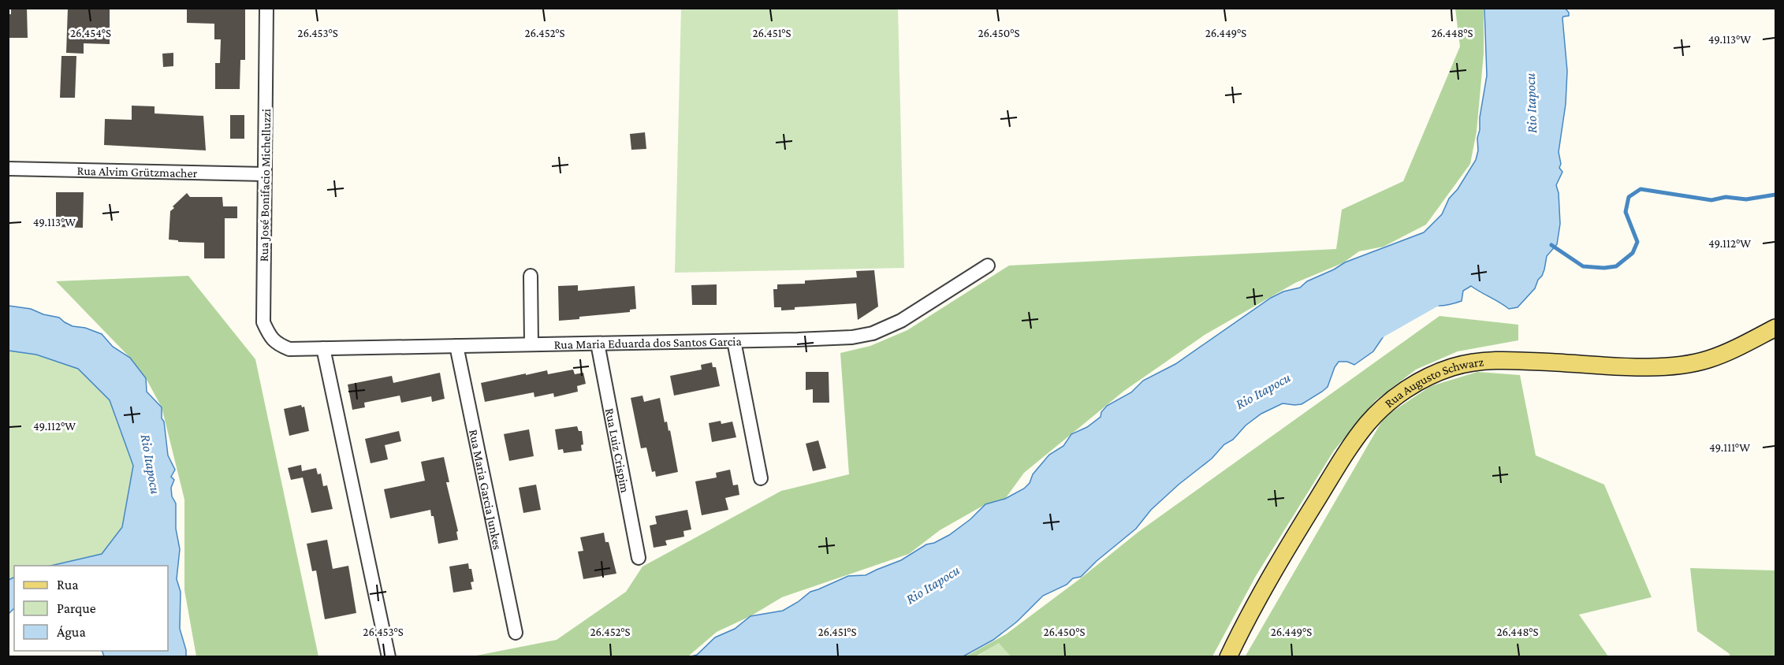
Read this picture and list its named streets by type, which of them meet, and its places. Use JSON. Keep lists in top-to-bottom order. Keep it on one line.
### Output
{"streets":{"main road":["Rua Augusto Schwarz"],"street":["Rua Alvim Grützmacher","Rua José Bonifacio Michelluzzi","Rua Maria Eduarda dos Santos Garcia","Rua Luiz Crispim","Rua Maria Garcia Junkes"]},"crossings":[["Rua Alvim Grützmacher","Rua José Bonifacio Michelluzzi"],["Rua José Bonifacio Michelluzzi","Rua Maria Eduarda dos Santos Garcia"],["Rua Maria Eduarda dos Santos Garcia","Rua Luiz Crispim"],["Rua Maria Eduarda dos Santos Garcia","Rua Maria Garcia Junkes"]],"water":["Rio Itapocu"],"legend":["Rua","Parque","Água"],"coordinates":["26.454°S","26.453°S","26.452°S","26.451°S","26.450°S","26.449°S","26.448°S","49.113°W","49.112°W","49.111°W"]}
